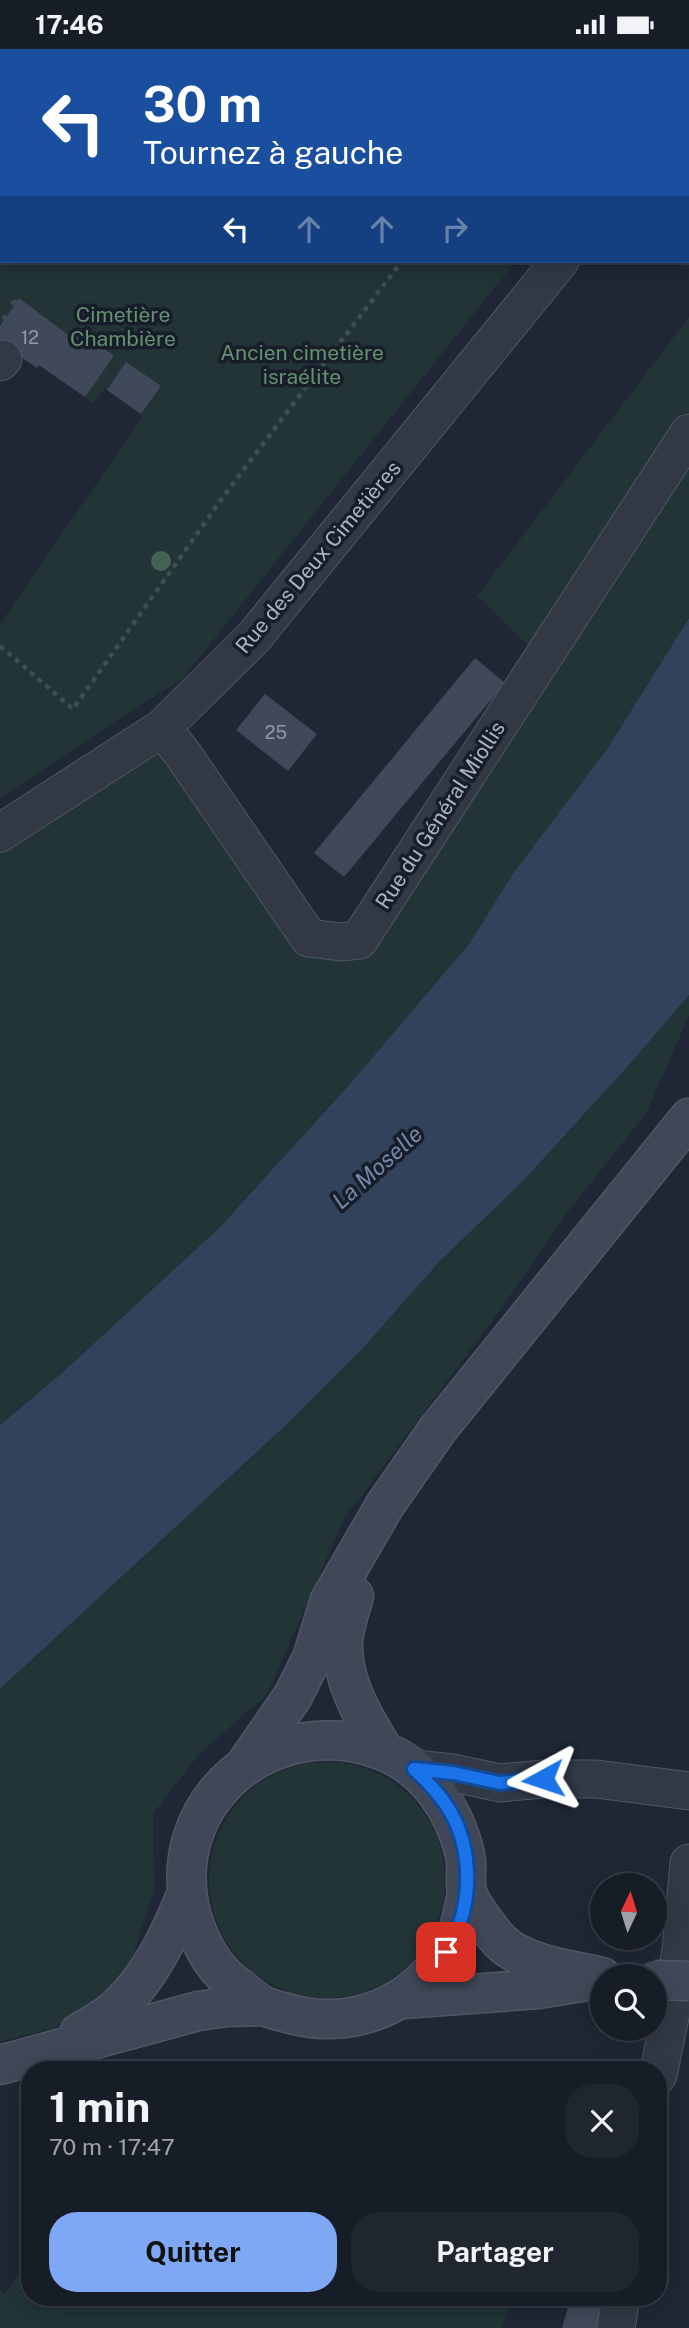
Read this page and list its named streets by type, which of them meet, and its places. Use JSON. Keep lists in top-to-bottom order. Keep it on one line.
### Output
{"streets":{"street":["Rue des Deux Cimetières","Rue du Général Miollis"]},"crossings":[["Rue des Deux Cimetières","Rue du Général Miollis"]],"water":["La Moselle"],"parks":["Cimetière Chambière","Ancien cimetière israélite"],"house_numbers":["12","25"],"north":"top","page":{"status":"17:46","turn":["30 m","Tournez à gauche"],"heading":["1 min","70 m · 17:47"],"buttons":["Quitter","Partager"]}}
